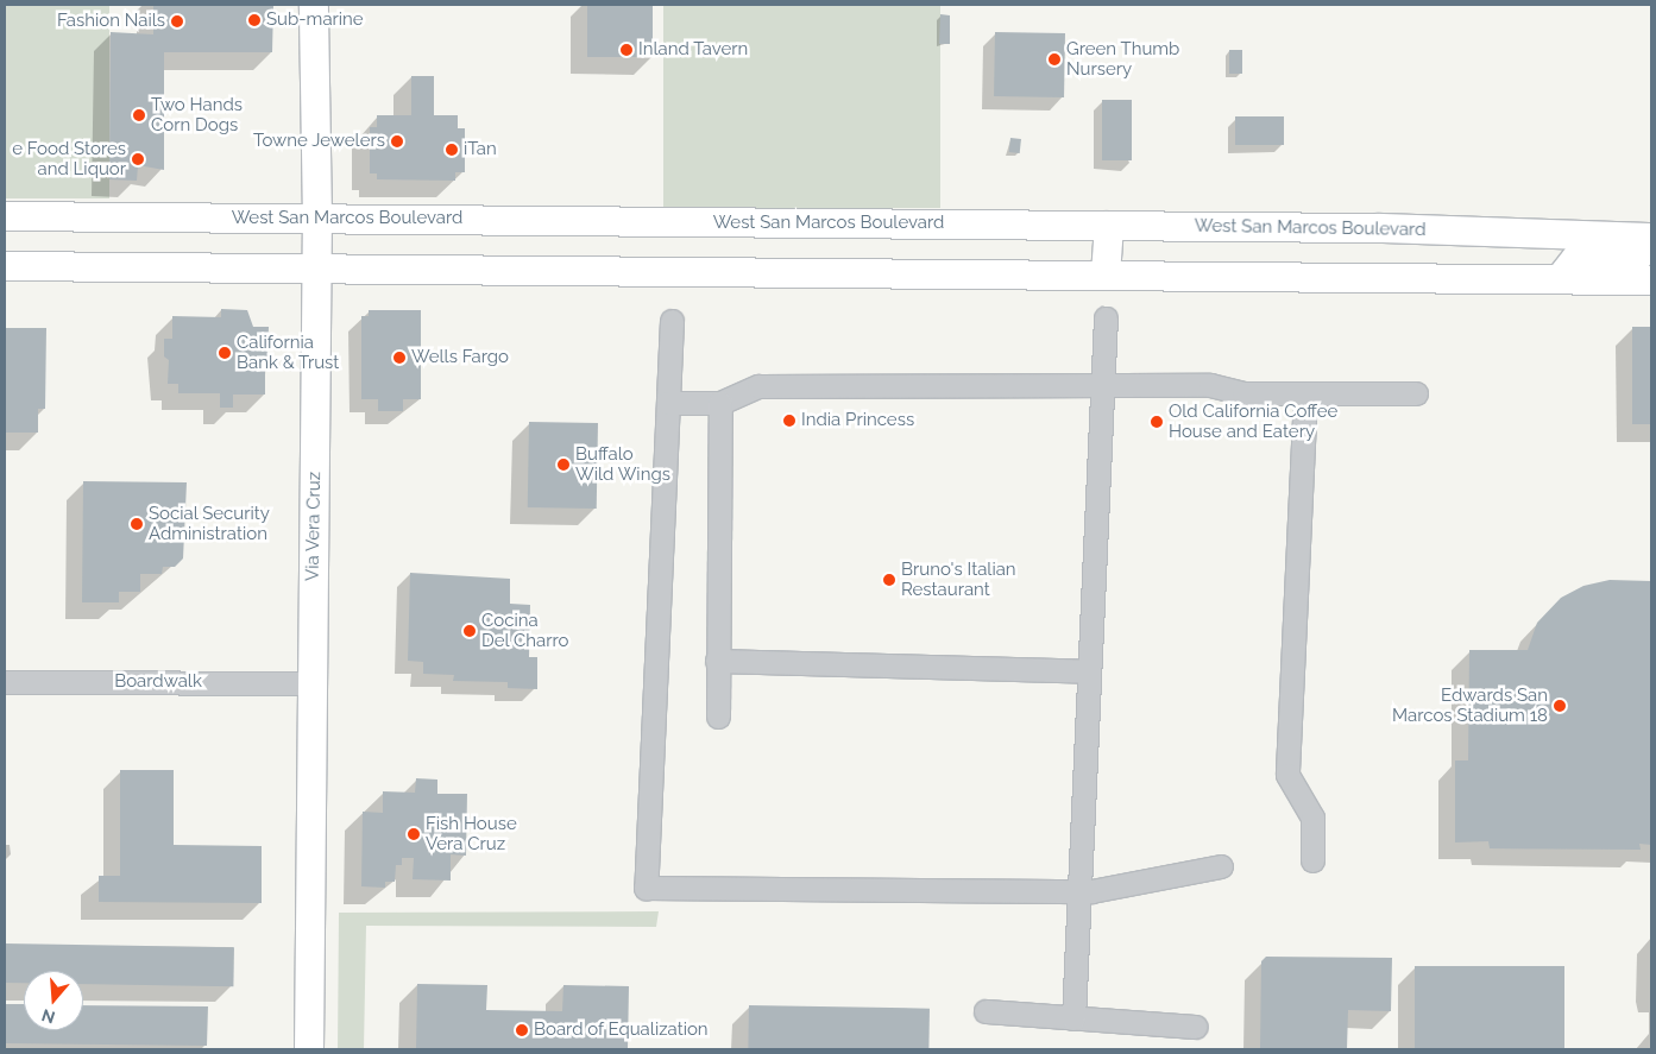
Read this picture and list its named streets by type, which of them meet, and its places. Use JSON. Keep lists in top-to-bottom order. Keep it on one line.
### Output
{"streets":{"main road":["West San Marcos Boulevard","Via Vera Cruz"],"street":["Boardwalk"]},"crossings":[["West San Marcos Boulevard","Via Vera Cruz"],["Via Vera Cruz","Boardwalk"]],"places":["Sub-marine","Fashion Nails","Inland Tavern","Green Thumb Nursery","Two Hands Corn Dogs","Towne Jewelers","iTan","e Food Stores and Liquor","California Bank & Trust","Wells Fargo","India Princess","Old California Coffee House and Eatery","Buffalo Wild Wings","Social Security Administration","Bruno's Italian Restaurant","Cocina Del Charro","Edwards San Marcos Stadium 18","Fish House Vera Cruz","Board of Equalization"],"north":"bottom"}
